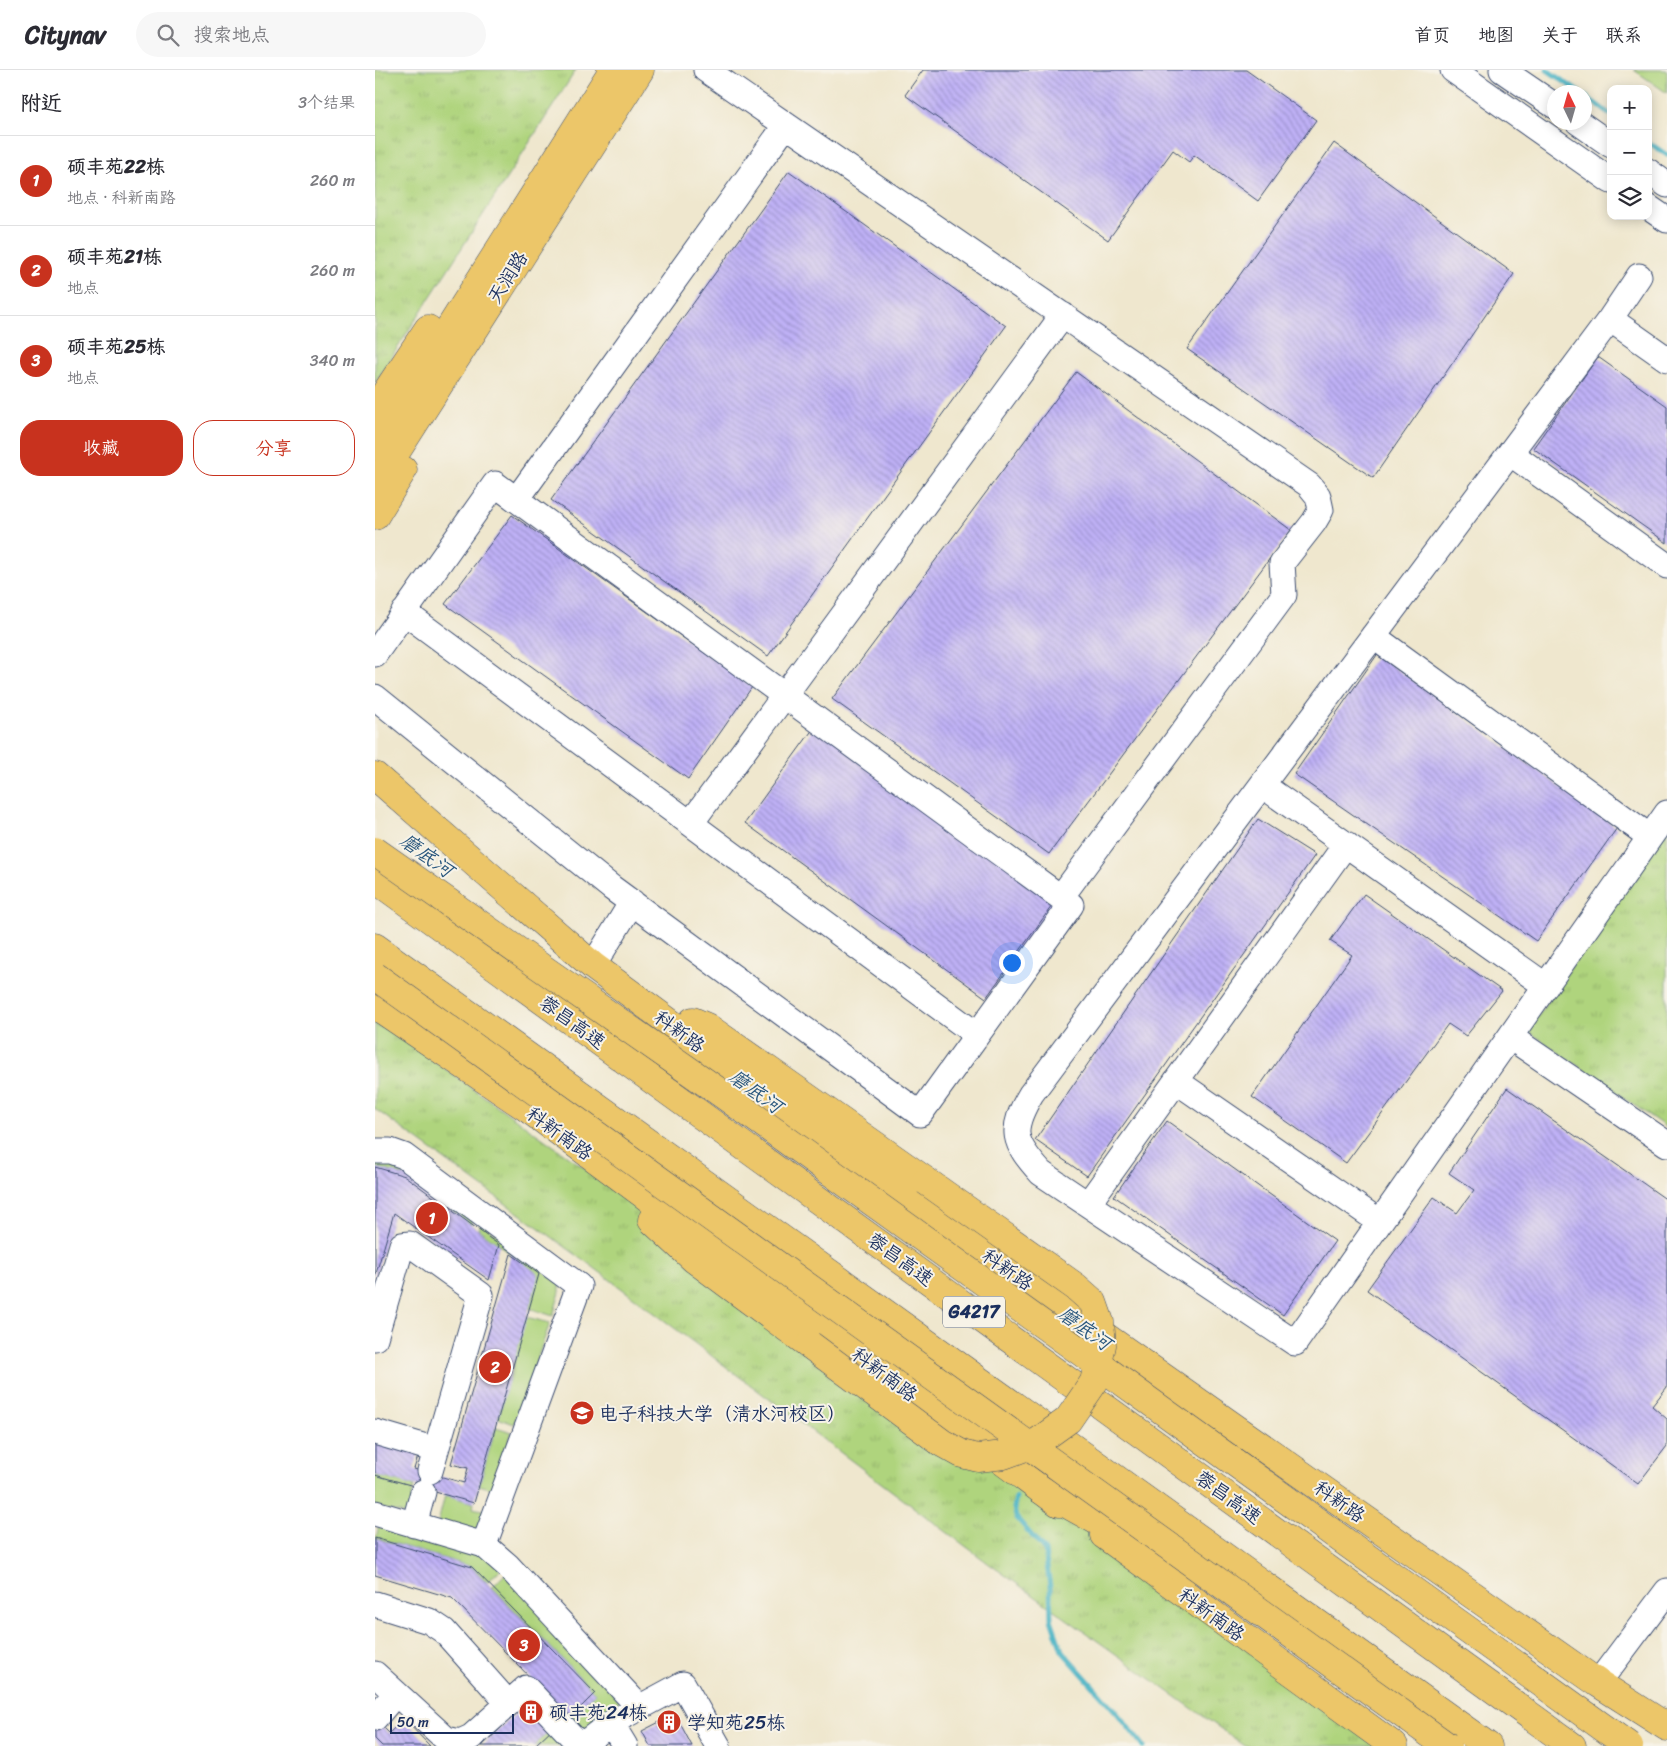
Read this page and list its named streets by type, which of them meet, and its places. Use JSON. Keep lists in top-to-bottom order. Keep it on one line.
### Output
{"streets":{"main road":["天润路","蓉昌高速","科新路","科新南路","G4217"]},"water":["磨底河"],"places":{"school or university":["电子科技大学（清水河校区）"],"building":["硕丰苑24栋","学知苑25栋"]},"scale_bar":"50 m","north":"top","page":{"header":"Citynav","search":"搜索地点","nav":["首页","地图","关于","联系"],"heading":["附近","3个结果"],"map_buttons":["+","−"],"list":[{"mark":"1","name":"硕丰苑22栋","note":"地点 · 科新南路","value":"260 m"},{"mark":"2","name":"硕丰苑21栋","note":"地点","value":"260 m"},{"mark":"3","name":"硕丰苑25栋","note":"地点","value":"340 m"}],"buttons":["收藏","分享"],"pins":["1","2","3"],"scale":"50 m"}}
